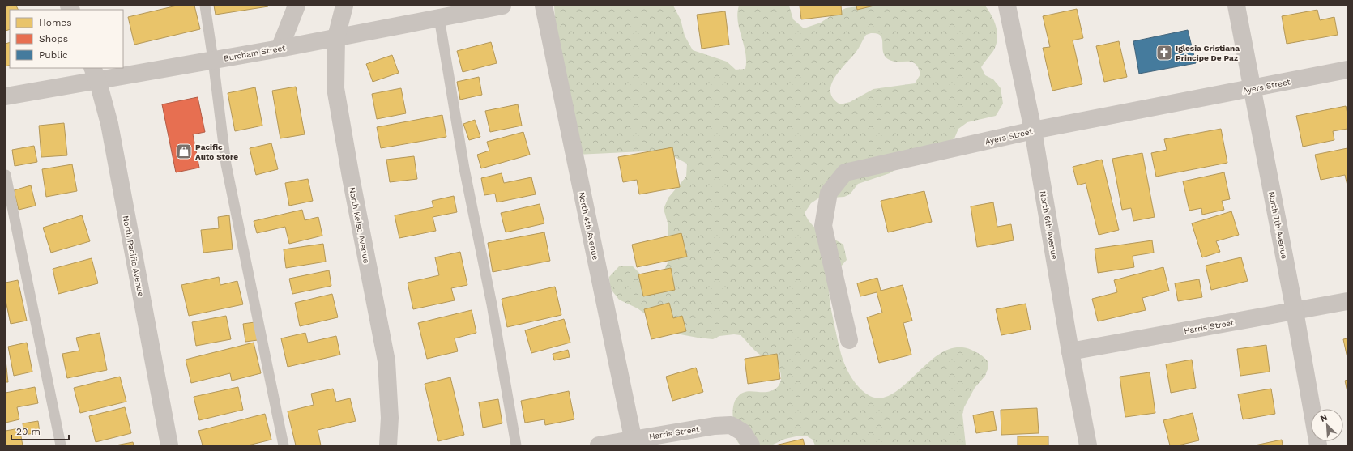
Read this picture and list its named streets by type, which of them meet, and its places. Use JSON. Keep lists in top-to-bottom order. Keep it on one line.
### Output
{"streets":{"street":["Burcham Street","Ayers Street","North Kelso Avenue","North 6th Avenue","North 7th Avenue","North 4th Avenue","North Pacific Avenue","Harris Street"]},"crossings":[["Burcham Street","North Kelso Avenue"],["Burcham Street","North Pacific Avenue"],["Ayers Street","North 6th Avenue"],["Ayers Street","North 7th Avenue"],["North 6th Avenue","Harris Street"],["North 7th Avenue","Harris Street"],["North 4th Avenue","Harris Street"]],"places":{"church":["Iglesia Cristiana Principe De Paz"],"shop":["Pacific Auto Store"]},"legend":["Homes","Shops","Public"],"scale_bar":"20 m","north":"top left"}
